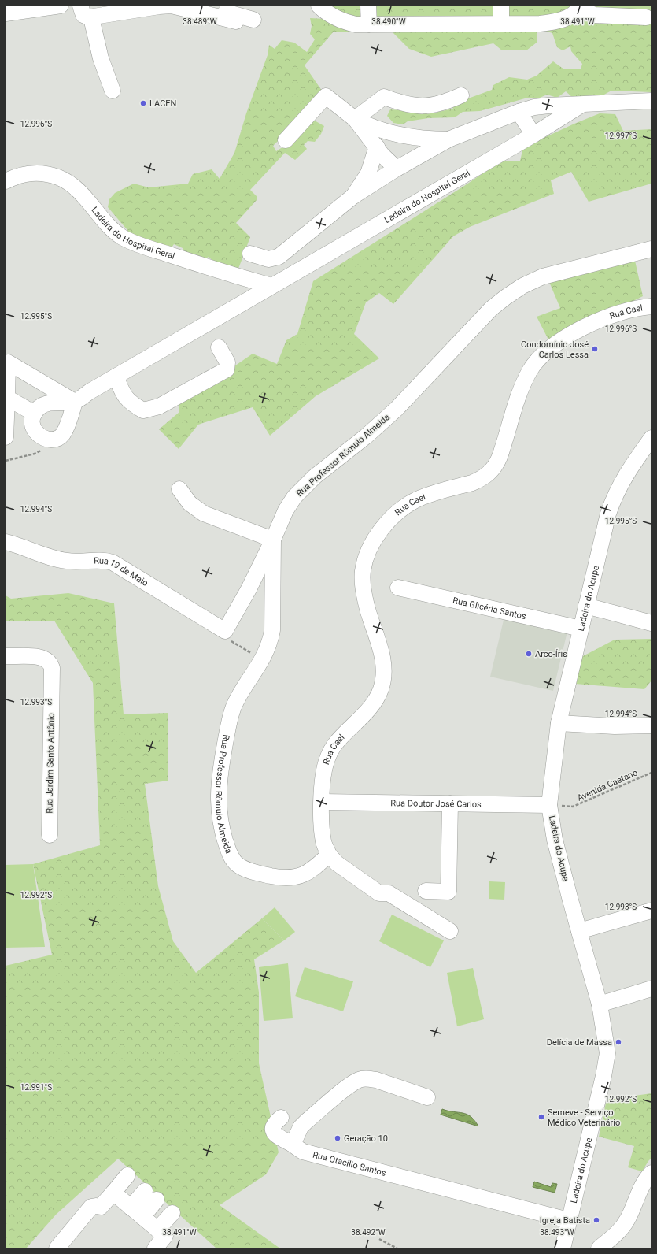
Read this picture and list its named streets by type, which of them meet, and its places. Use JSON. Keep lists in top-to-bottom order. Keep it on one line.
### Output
{"streets":{"street":["Ladeira do Hospital Geral","Rua Cael","Rua Professor Rômulo Almeida","Rua 19 de Maio","Ladeira do Acupe","Rua Glicéria Santos","Rua Jardim Santo Antônio","Rua Doutor José Carlos","Rua Otacílio Santos"],"path":["Avenida Caetano"]},"crossings":[["Rua Cael","Rua Doutor José Carlos"],["Ladeira do Acupe","Rua Glicéria Santos"],["Ladeira do Acupe","Avenida Caetano"],["Ladeira do Acupe","Rua Doutor José Carlos"],["Ladeira do Acupe","Rua Otacílio Santos"],["Avenida Caetano","Rua Doutor José Carlos"]],"places":["LACEN","Condomínio José Carlos Lessa","Arco-Íris","Delícia de Massa","Semeve - Serviço Médico Veterinário","Geração 10","Igreja Batista"],"coordinates":["38.489°W","38.490°W","38.491°W","12.996°S","12.997°S","12.995°S","12.994°S","12.993°S","12.992°S","12.991°S","38.492°W","38.493°W"]}
